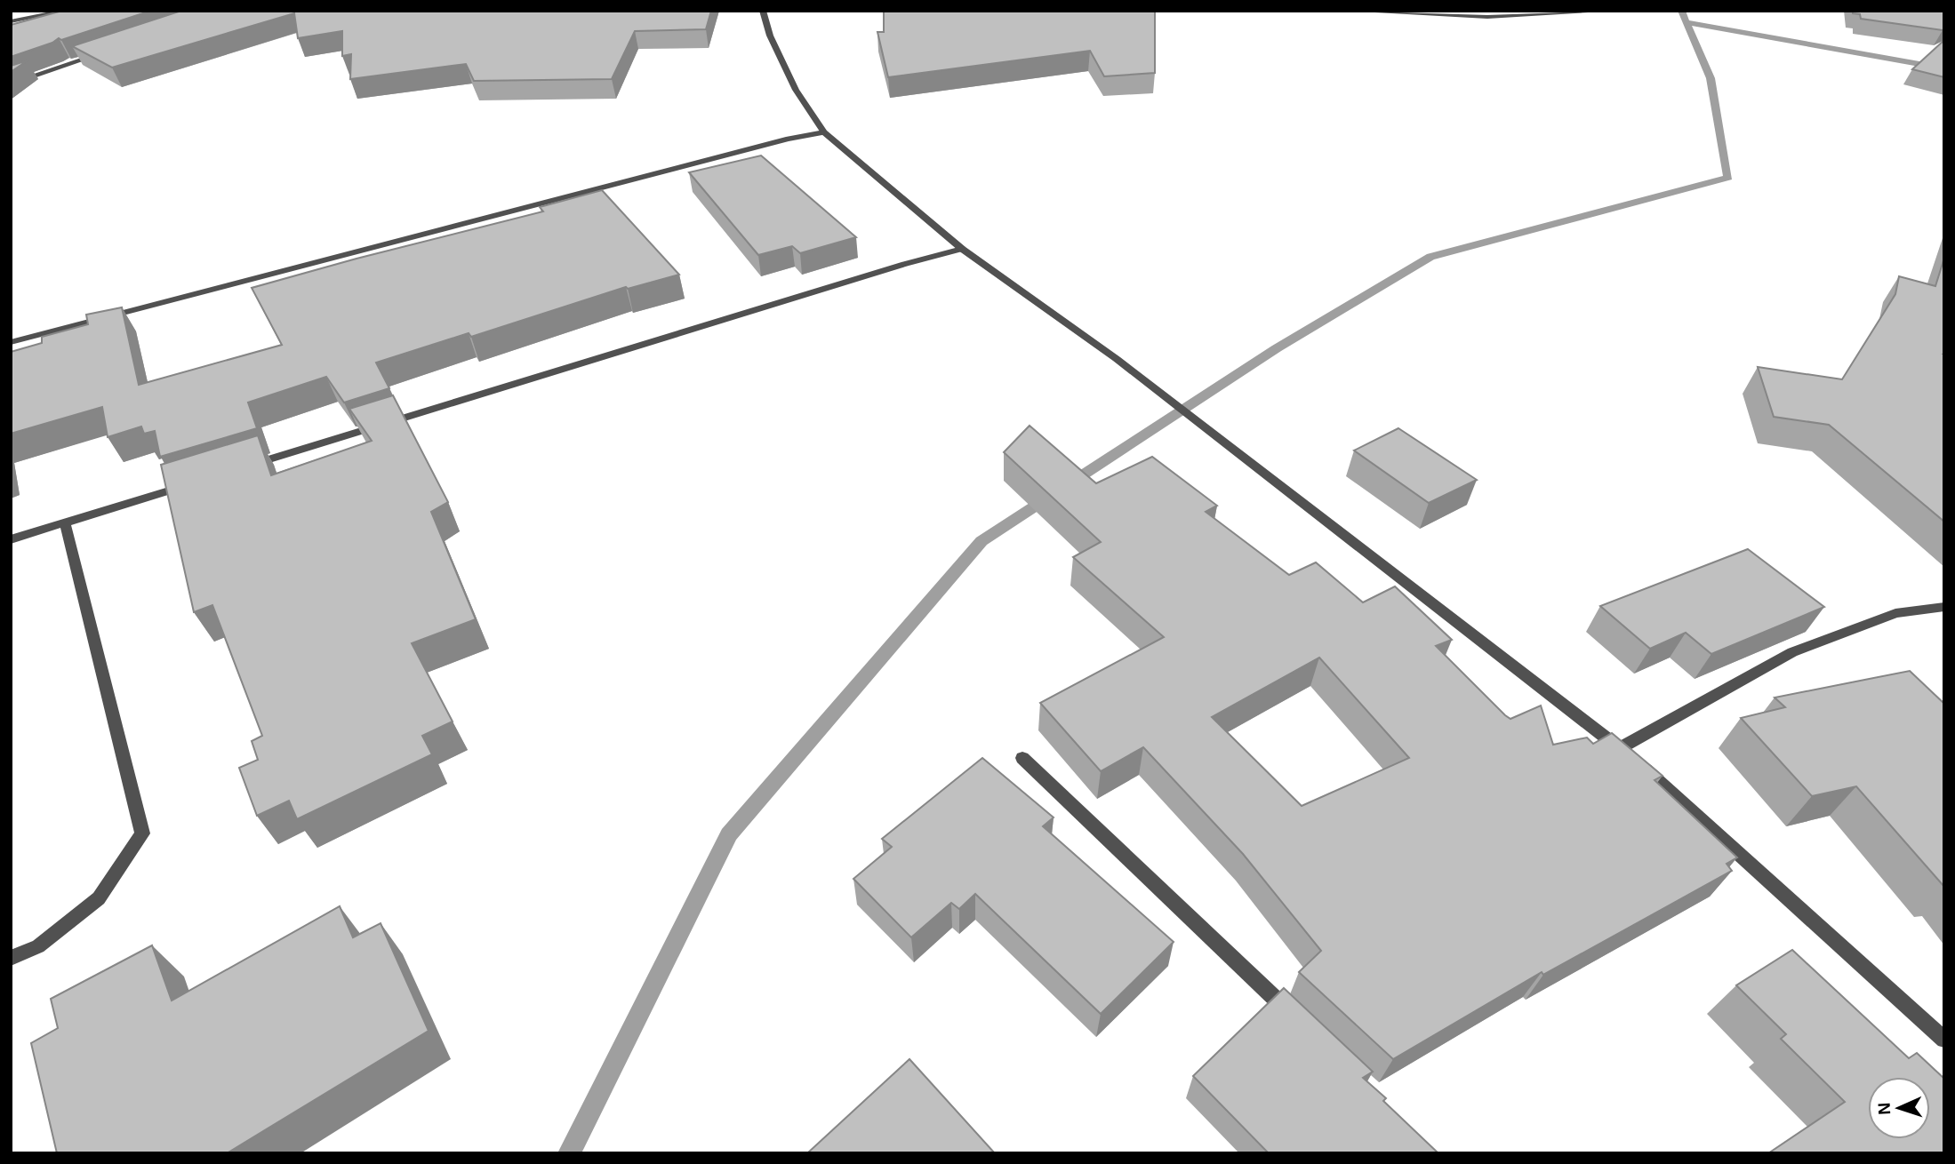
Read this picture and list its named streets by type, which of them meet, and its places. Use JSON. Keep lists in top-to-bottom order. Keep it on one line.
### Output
{"north":"left"}
